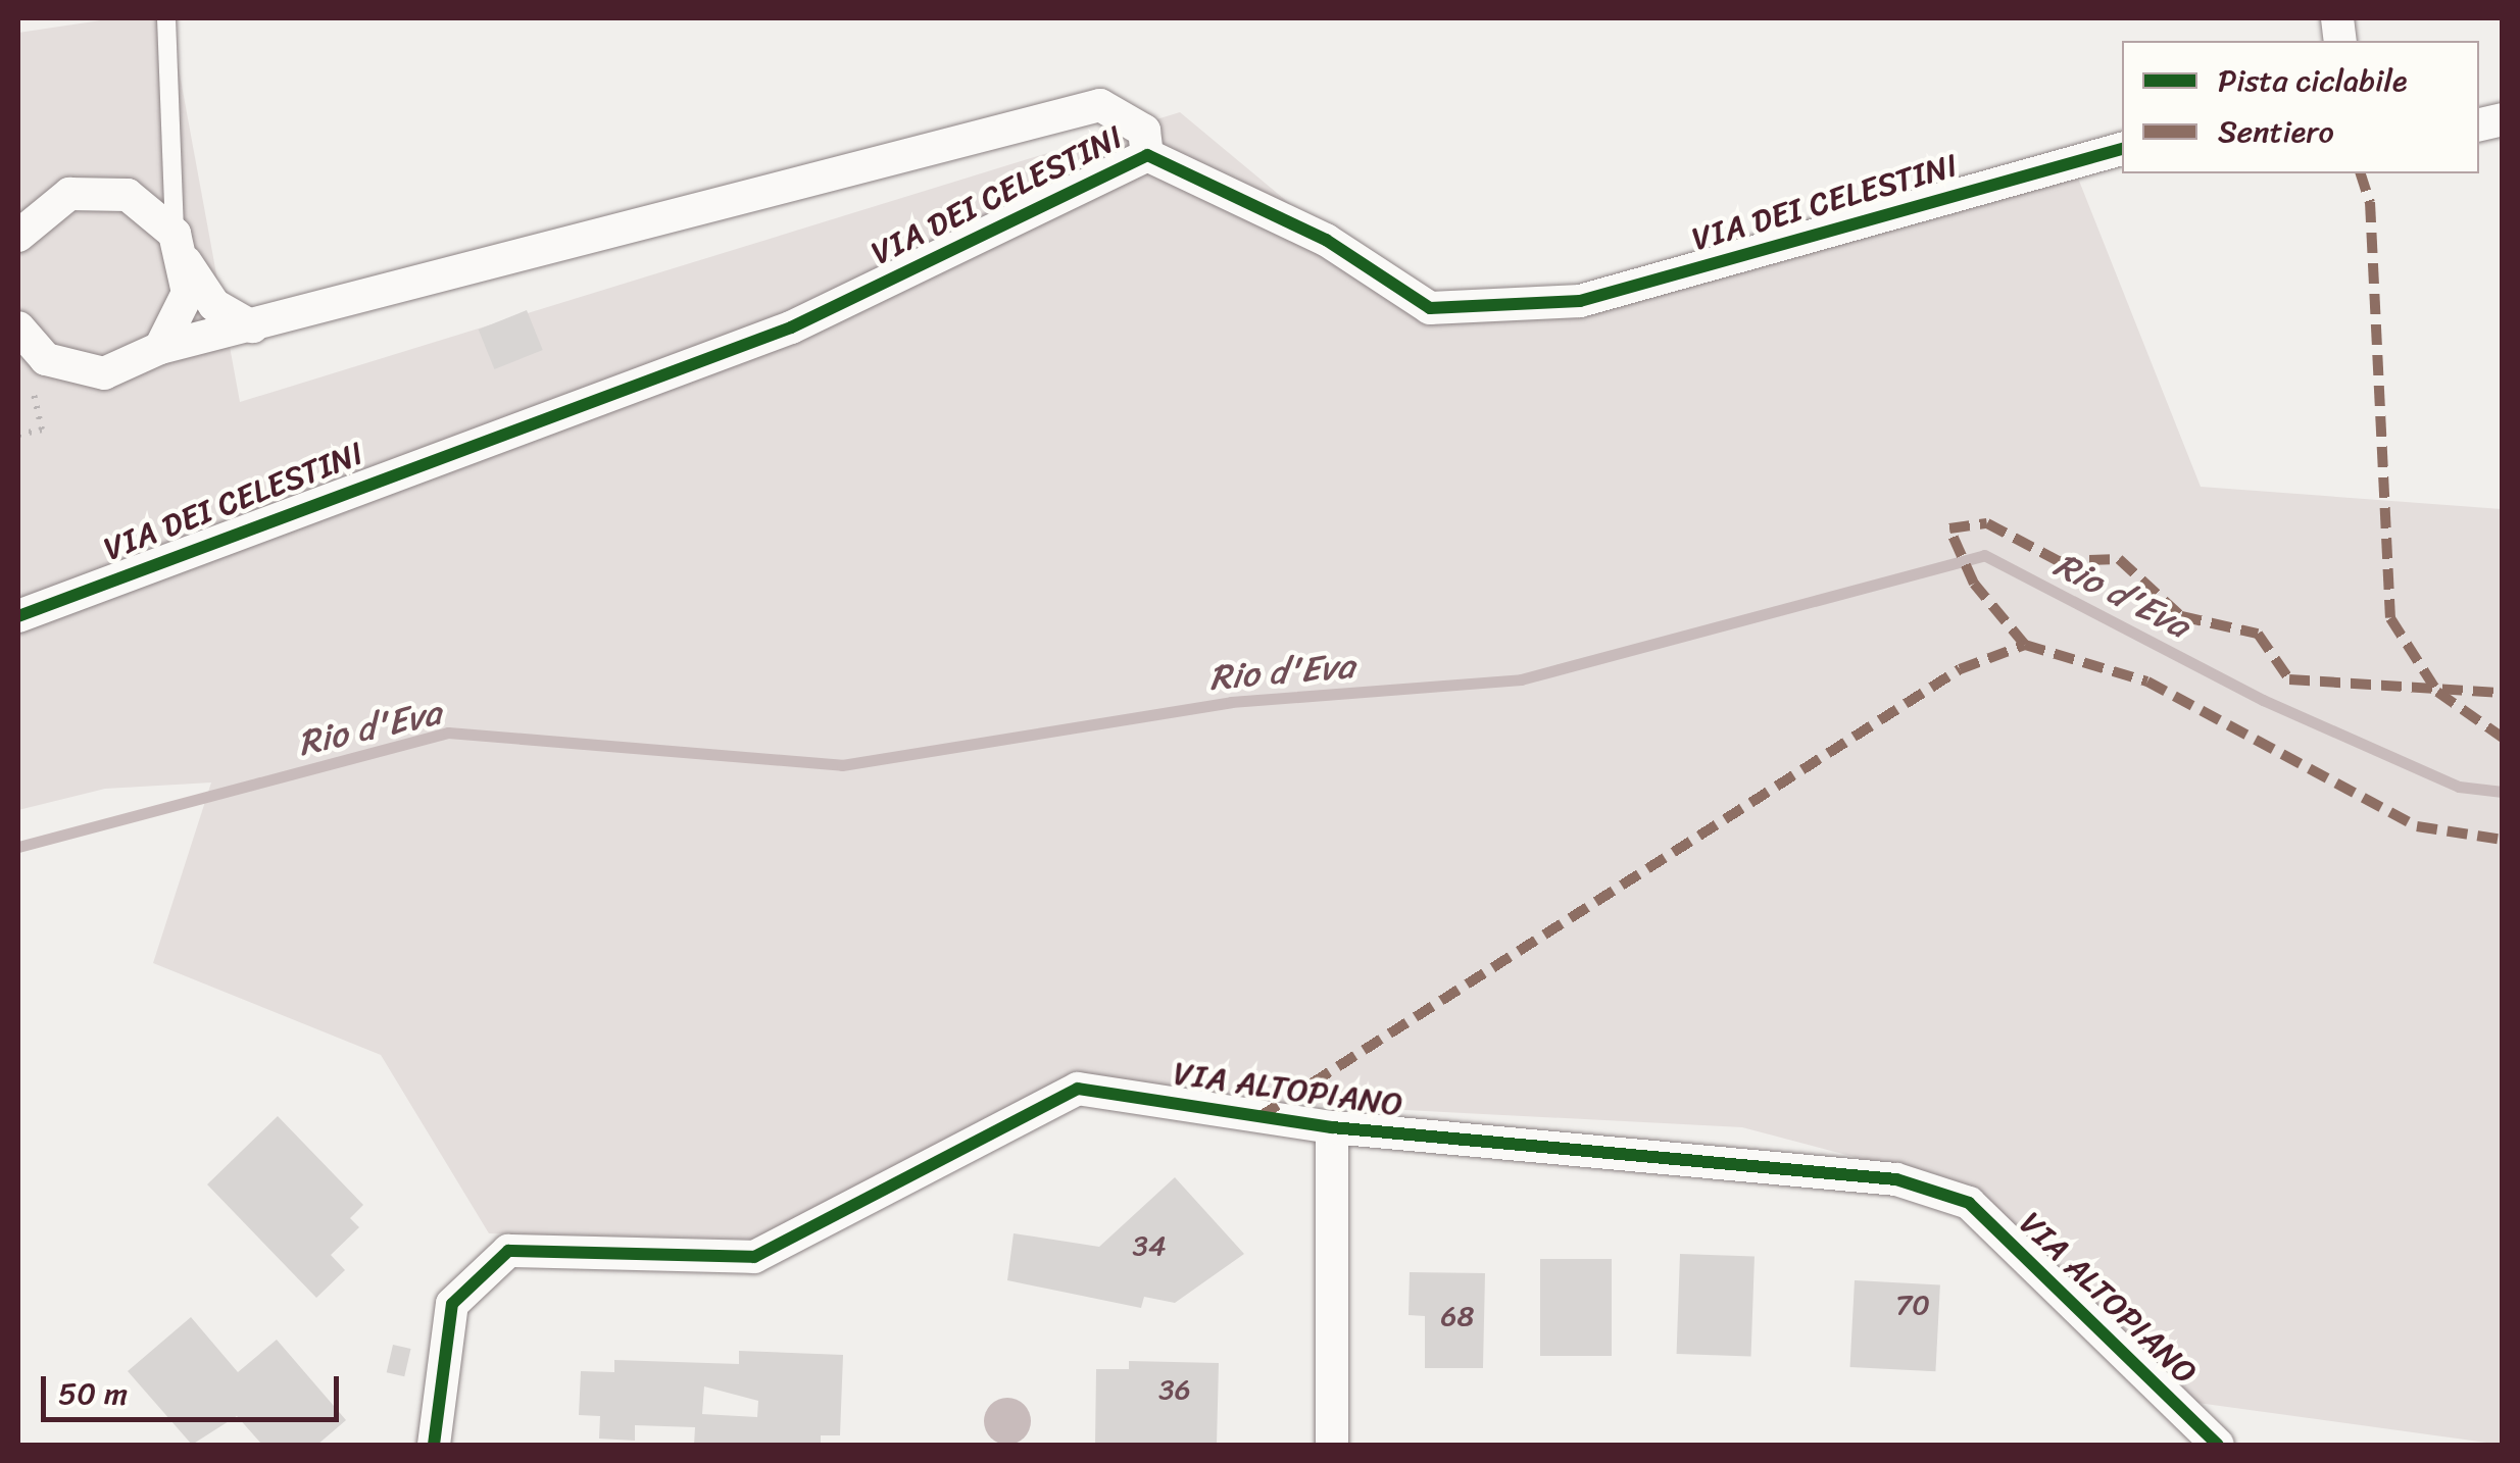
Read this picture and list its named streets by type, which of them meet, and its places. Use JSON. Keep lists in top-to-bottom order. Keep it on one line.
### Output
{"streets":{"street":["VIA DEI CELESTINI","VIA ALTOPIANO"]},"water":["Rio d'Eva"],"house_numbers":["34","70","68","36"],"legend":["Pista ciclabile","Sentiero"],"scale_bar":"50 m"}
